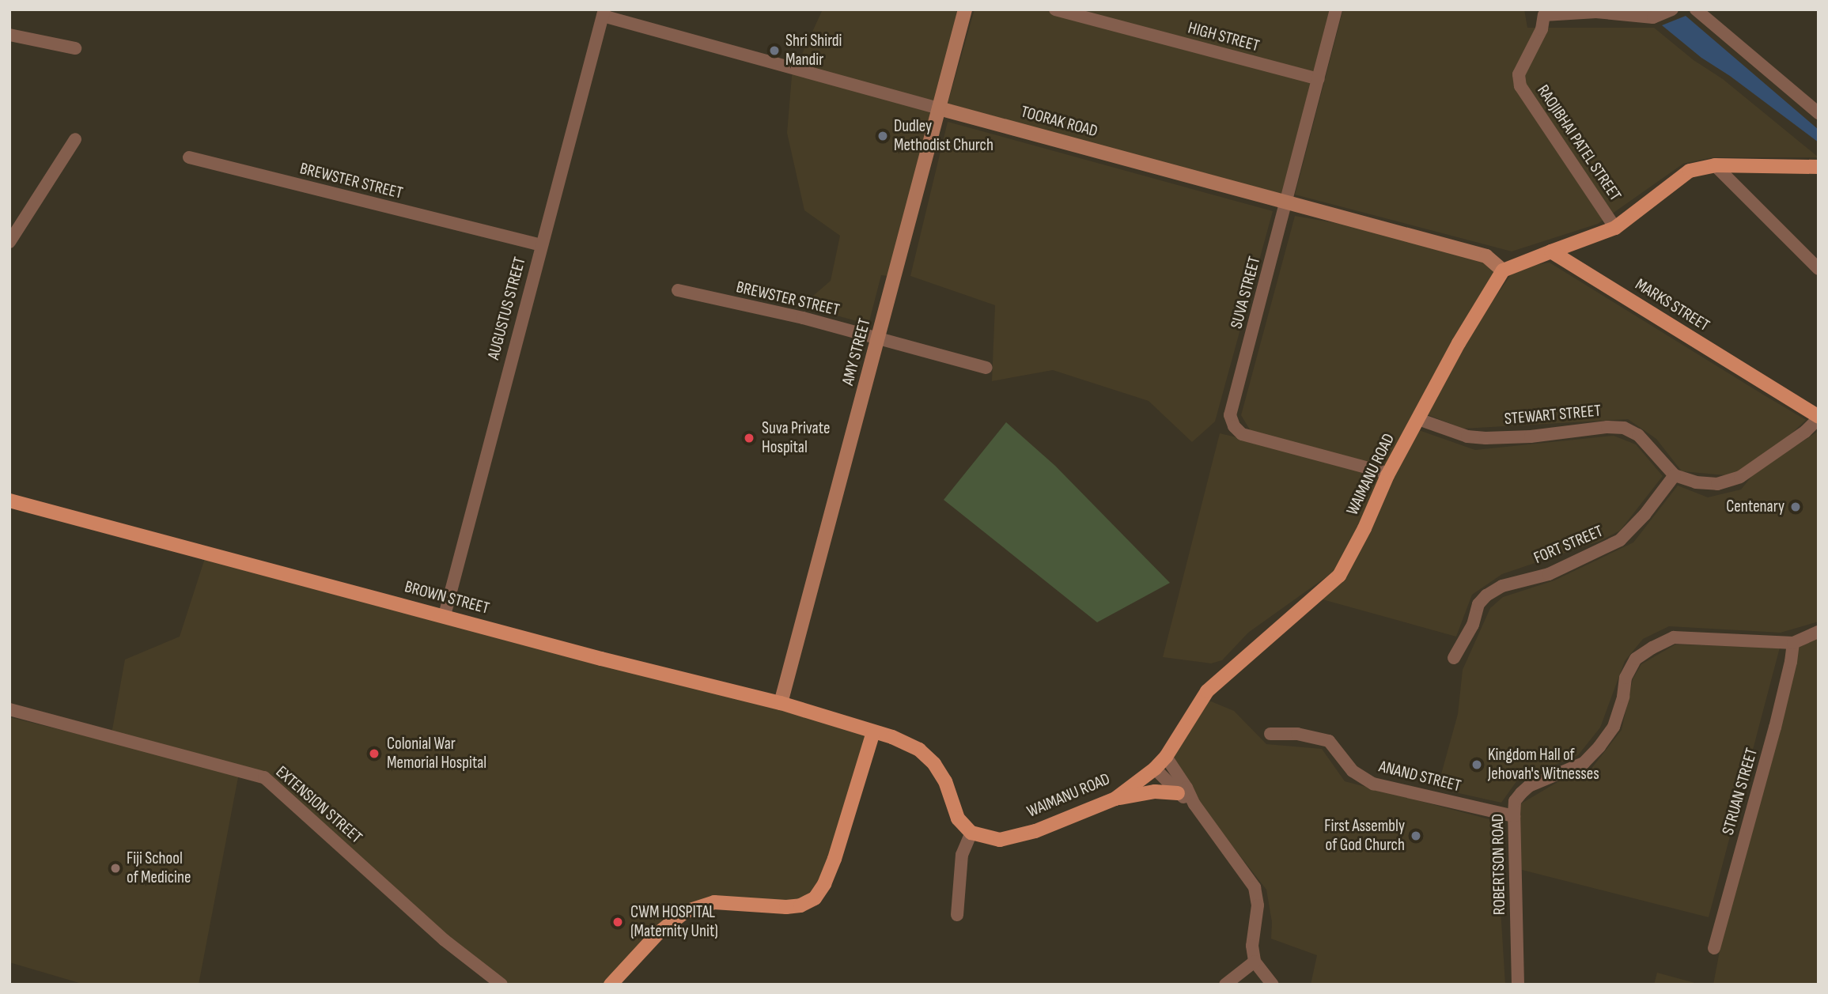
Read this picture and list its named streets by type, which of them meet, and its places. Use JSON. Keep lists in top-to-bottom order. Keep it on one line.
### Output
{"streets":{"main road":["TOORAK ROAD","MARKS STREET","AMY STREET","WAIMANU ROAD","BROWN STREET"],"street":["HIGH STREET","RAOJIBHAI PATEL STREET","BREWSTER STREET","SUVA STREET","AUGUSTUS STREET","STEWART STREET","FORT STREET","ANAND STREET","STRUAN STREET","EXTENSION STREET","ROBERTSON ROAD"]},"crossings":[["HIGH STREET","SUVA STREET"],["TOORAK ROAD","SUVA STREET"],["TOORAK ROAD","AUGUSTUS STREET"],["TOORAK ROAD","AMY STREET"],["TOORAK ROAD","WAIMANU ROAD"],["BREWSTER STREET","AUGUSTUS STREET"],["BREWSTER STREET","AMY STREET"],["SUVA STREET","WAIMANU ROAD"],["AUGUSTUS STREET","BROWN STREET"],["AMY STREET","BROWN STREET"],["STEWART STREET","WAIMANU ROAD"],["STEWART STREET","FORT STREET"],["ANAND STREET","ROBERTSON ROAD"],["STRUAN STREET","ROBERTSON ROAD"]],"places":["Shri Shirdi Mandir","Dudley Methodist Church","Suva Private Hospital","Centenary","Colonial War Memorial Hospital","Kingdom Hall of Jehovah's Witnesses","First Assembly of God Church","Fiji School of Medicine","CWM HOSPITAL (Maternity Unit)"]}
